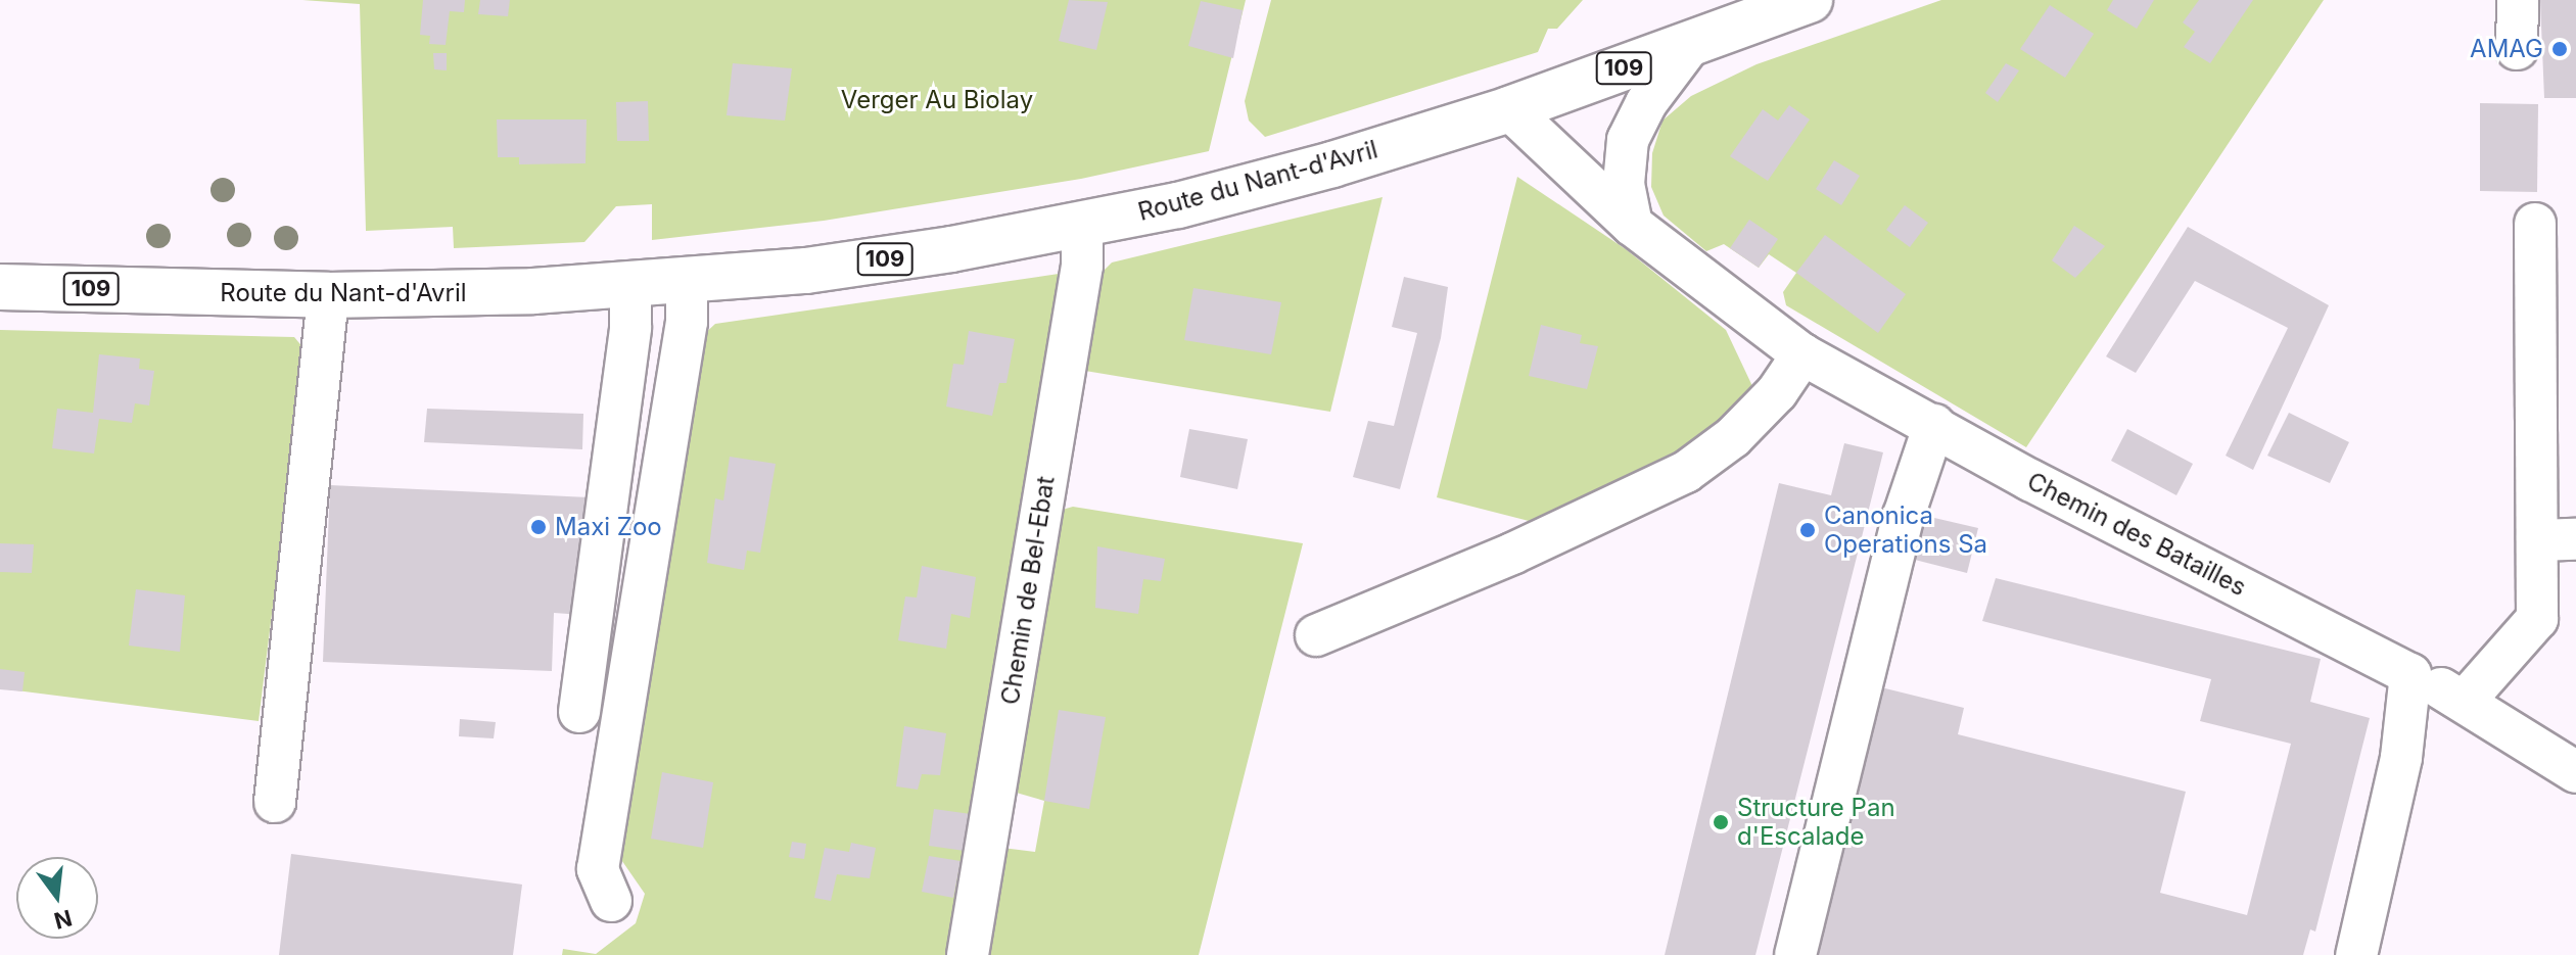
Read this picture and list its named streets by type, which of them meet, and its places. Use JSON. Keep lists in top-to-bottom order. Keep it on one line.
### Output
{"streets":{"main road":["109","Route du Nant-d'Avril"],"street":["Chemin des Batailles","Chemin de Bel-Ebat"]},"crossings":[["Route du Nant-d'Avril","Chemin des Batailles"],["Route du Nant-d'Avril","Chemin de Bel-Ebat"]],"parks":["Verger Au Biolay"],"places":["AMAG","Maxi Zoo","Canonica Operations Sa","Structure Pan d'Escalade"],"north":"bottom"}
